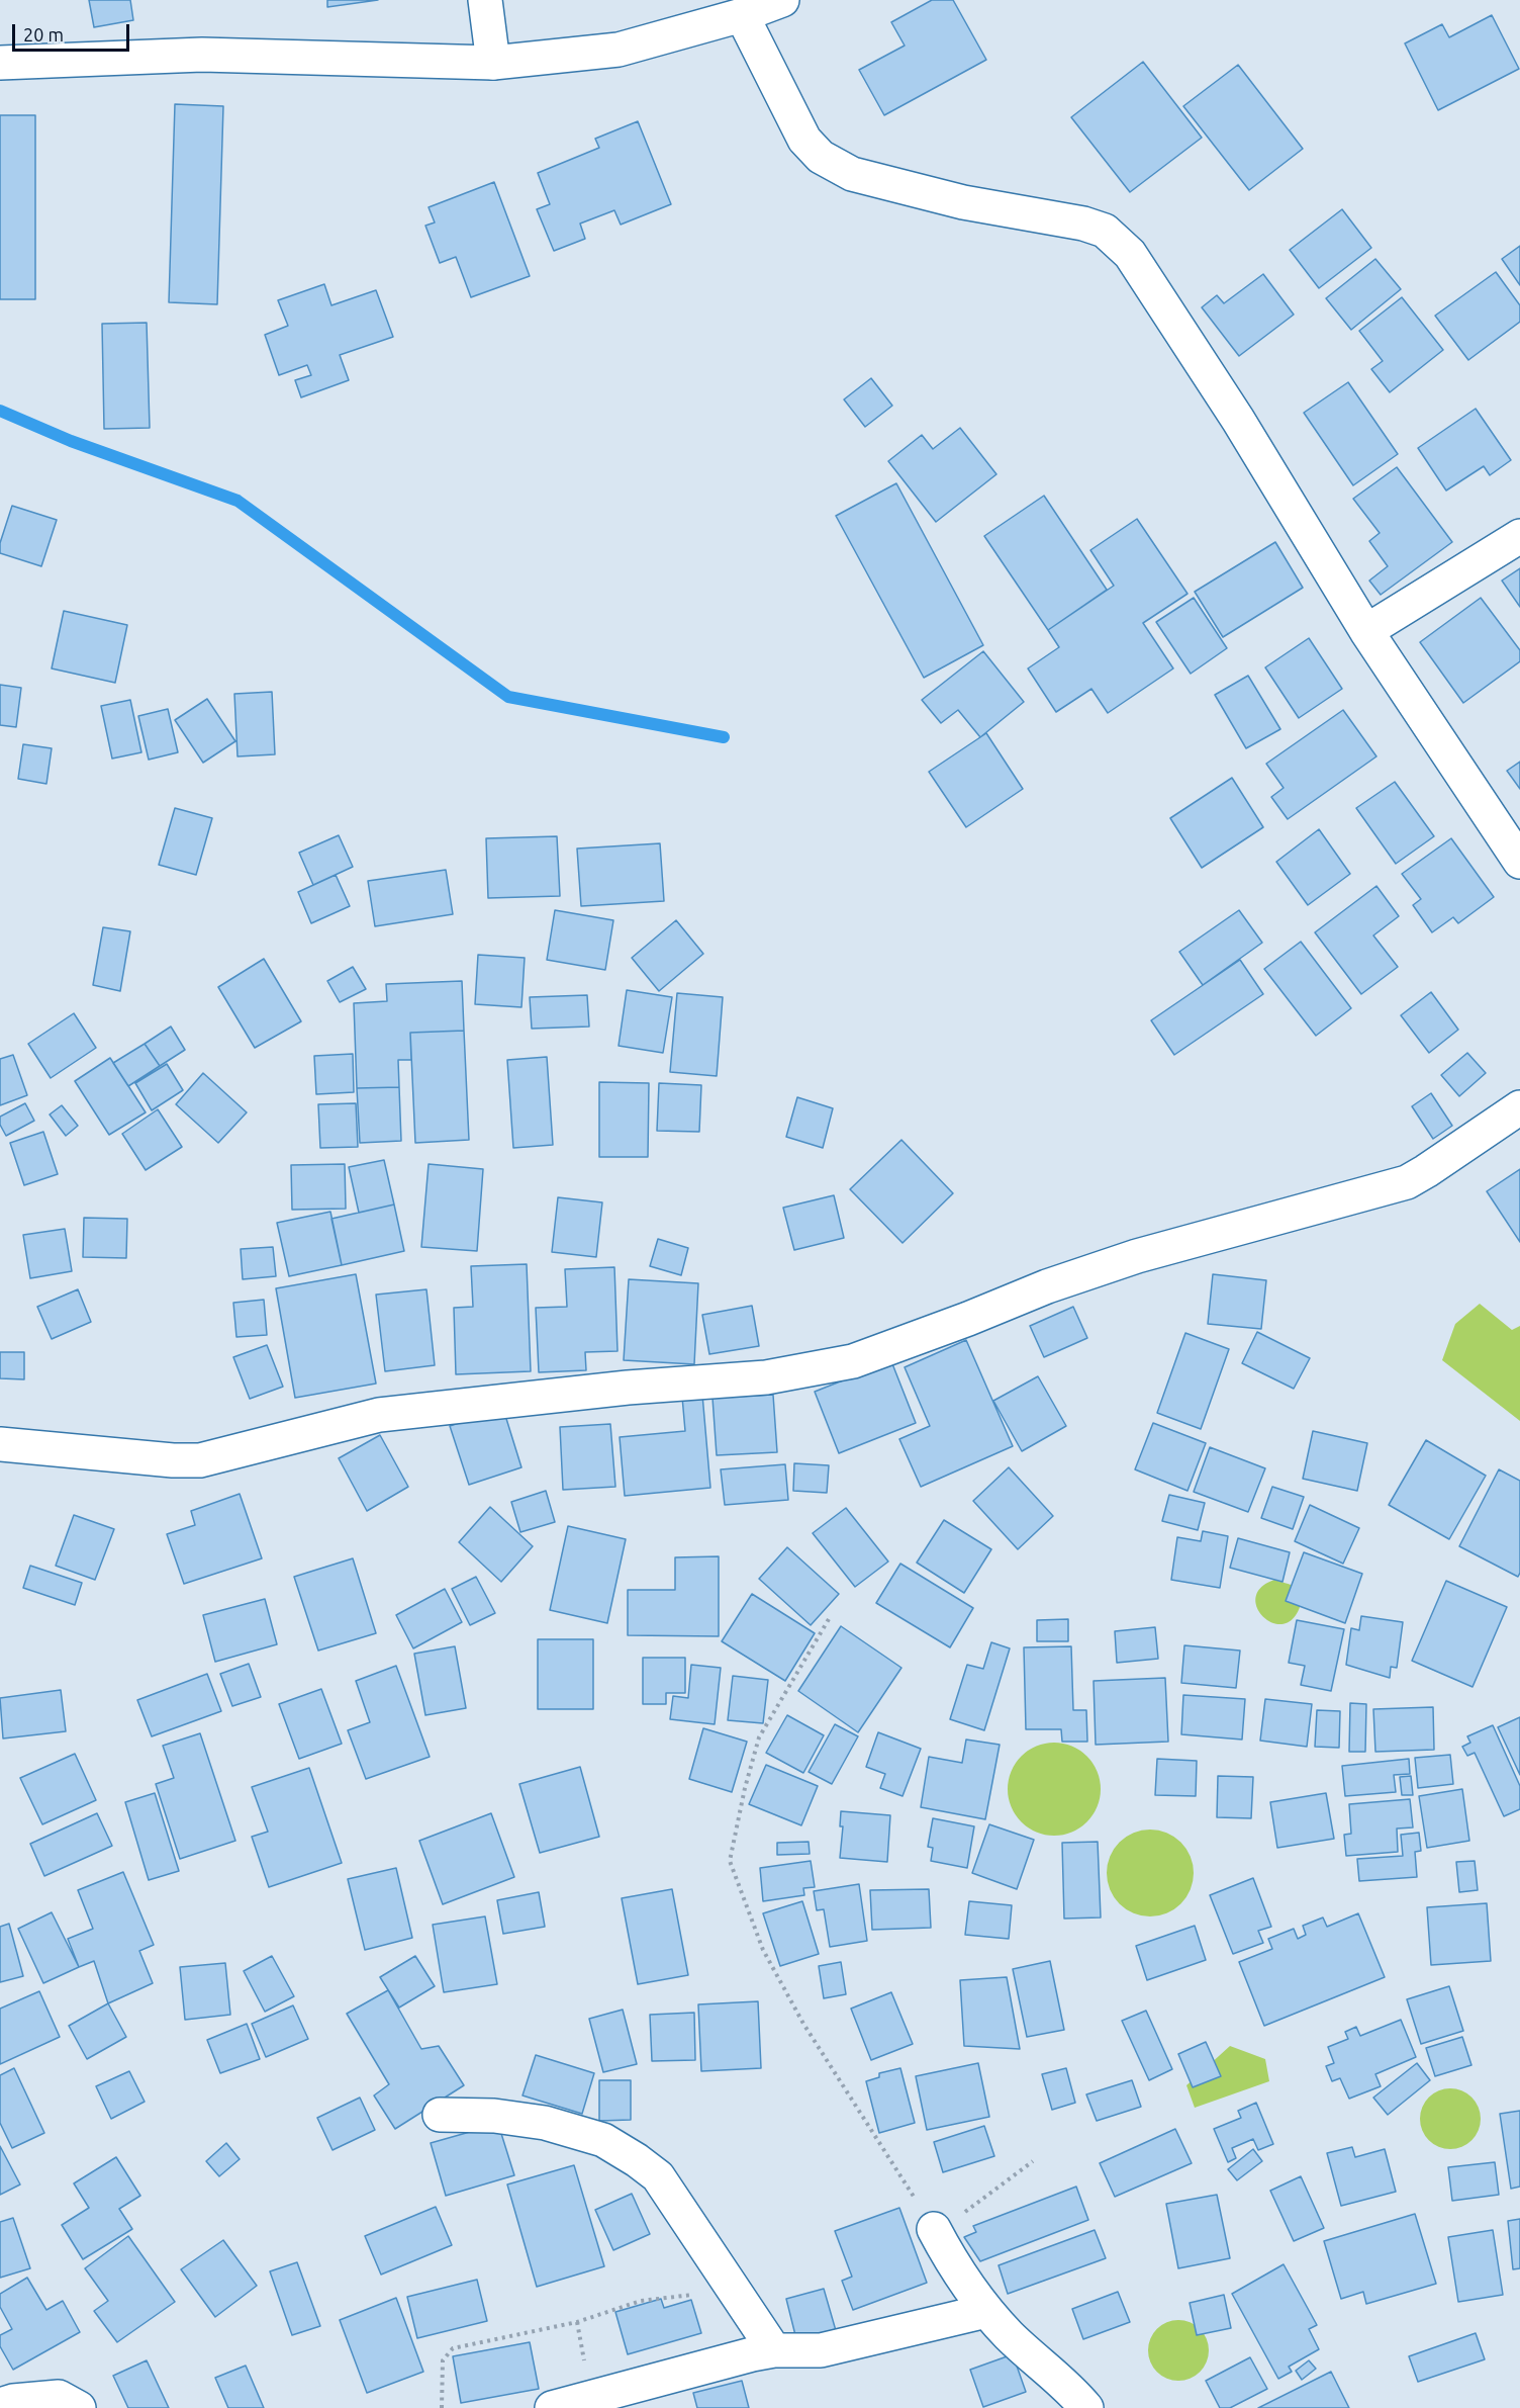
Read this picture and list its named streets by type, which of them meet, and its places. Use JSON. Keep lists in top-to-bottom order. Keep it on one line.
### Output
{"scale_bar":"20 m"}
